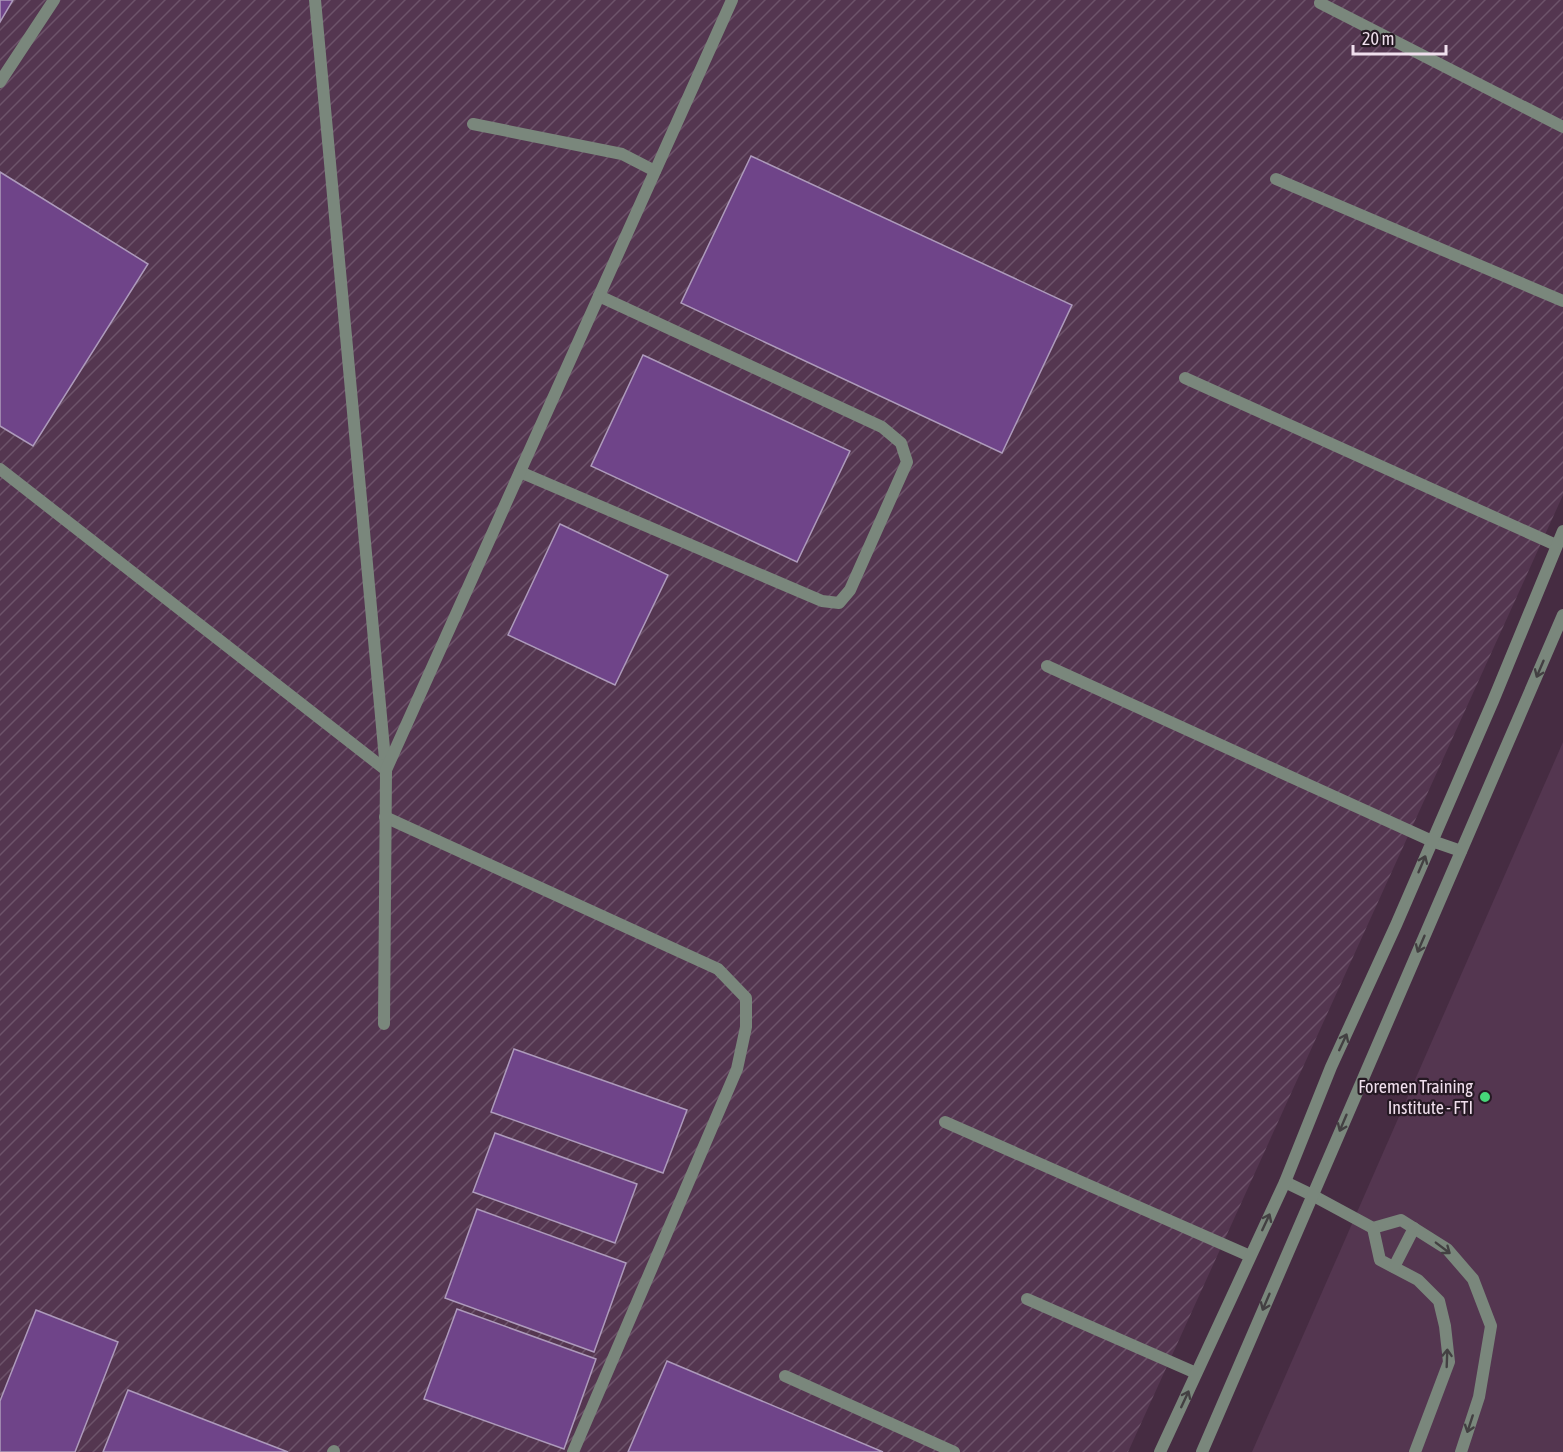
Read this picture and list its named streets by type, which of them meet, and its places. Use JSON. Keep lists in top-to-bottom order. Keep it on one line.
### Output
{"places":["Foremen Training Institute - FTI"],"scale_bar":"20 m"}
